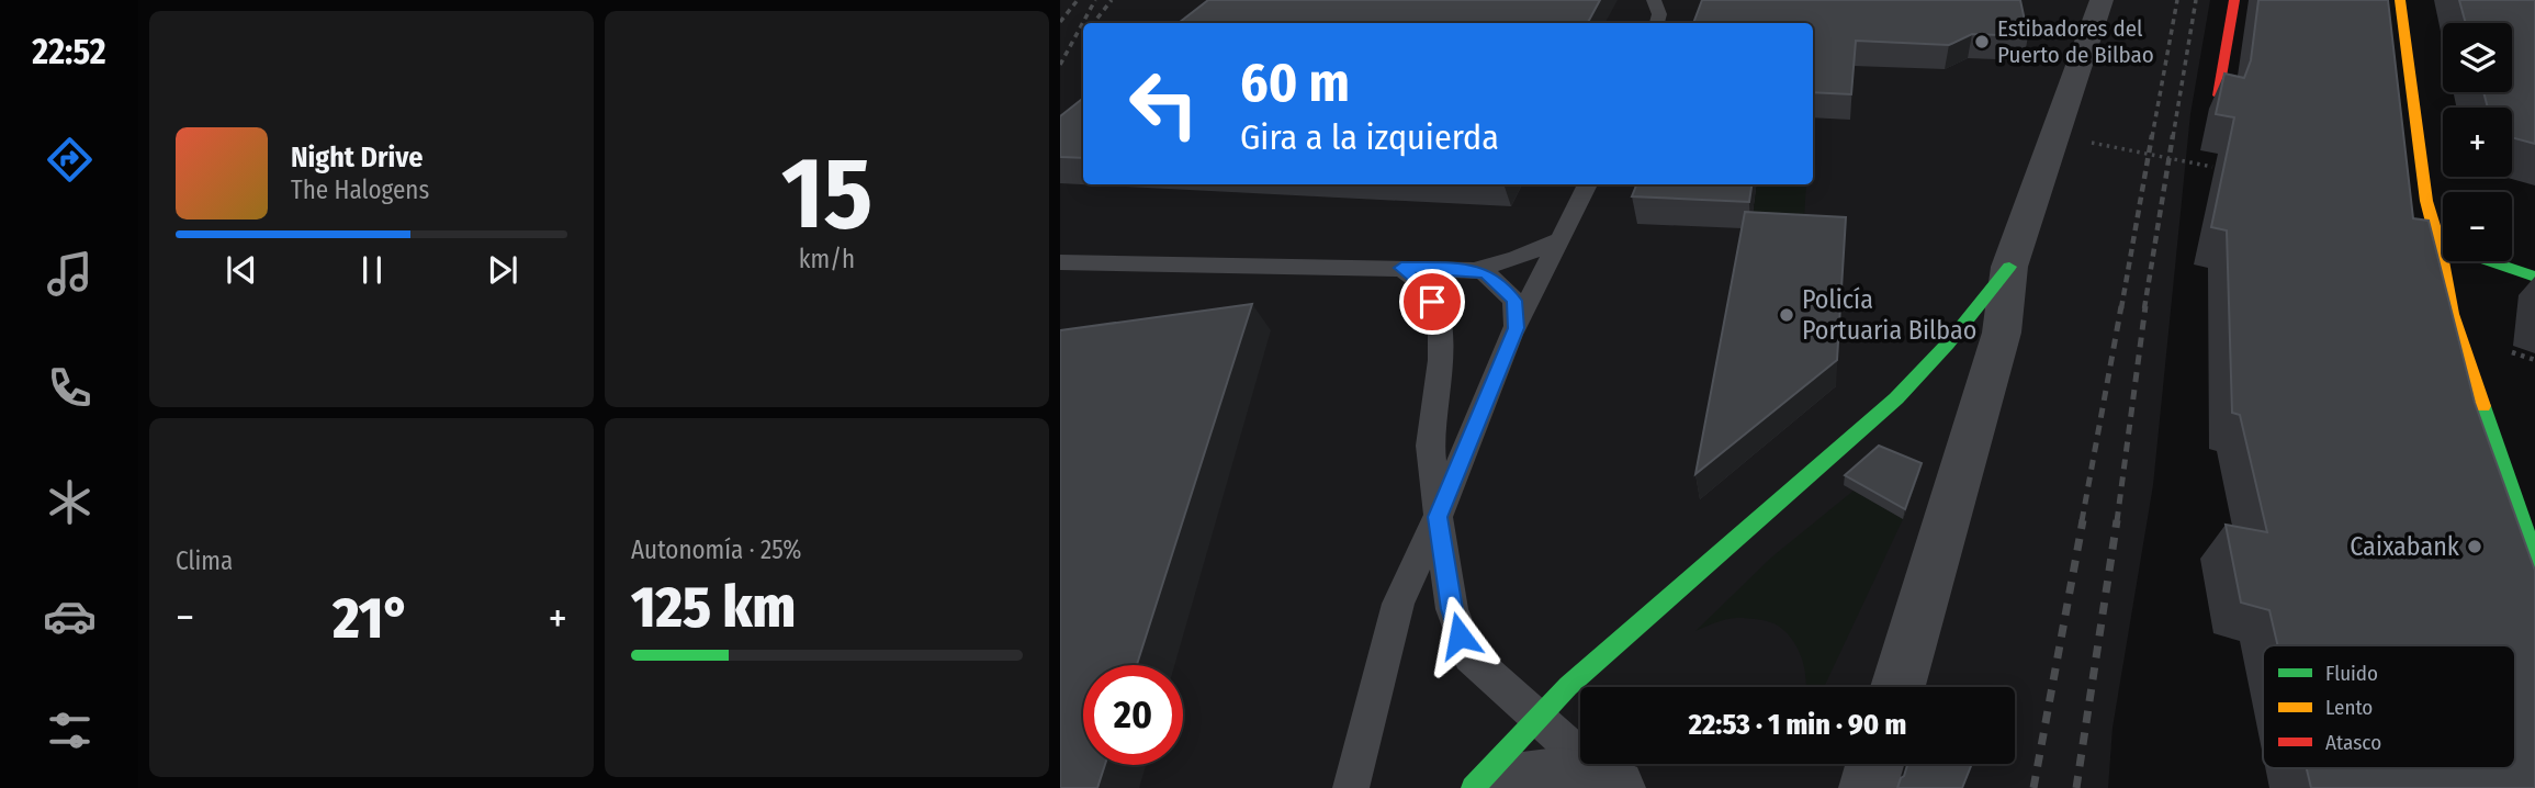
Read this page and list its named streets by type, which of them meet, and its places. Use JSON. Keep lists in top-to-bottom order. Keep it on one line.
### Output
{"places":["Estibadores del Puerto de Bilbao","Policía Portuaria Bilbao","Caixabank"],"legend":["Fluido","Lento","Atasco"],"page":{"tabs":"22:52","tile":[["15","km/h"],"Clima",["Autonomía · 25%","125 km"]],"map_buttons":["+","−"],"turn":["60 m","Gira a la izquierda"],"song":["Night Drive","The Halogens"],"heat":["−","21°","+"],"limit":"20","trip":"22:53 · 1 min · 90 m"}}
